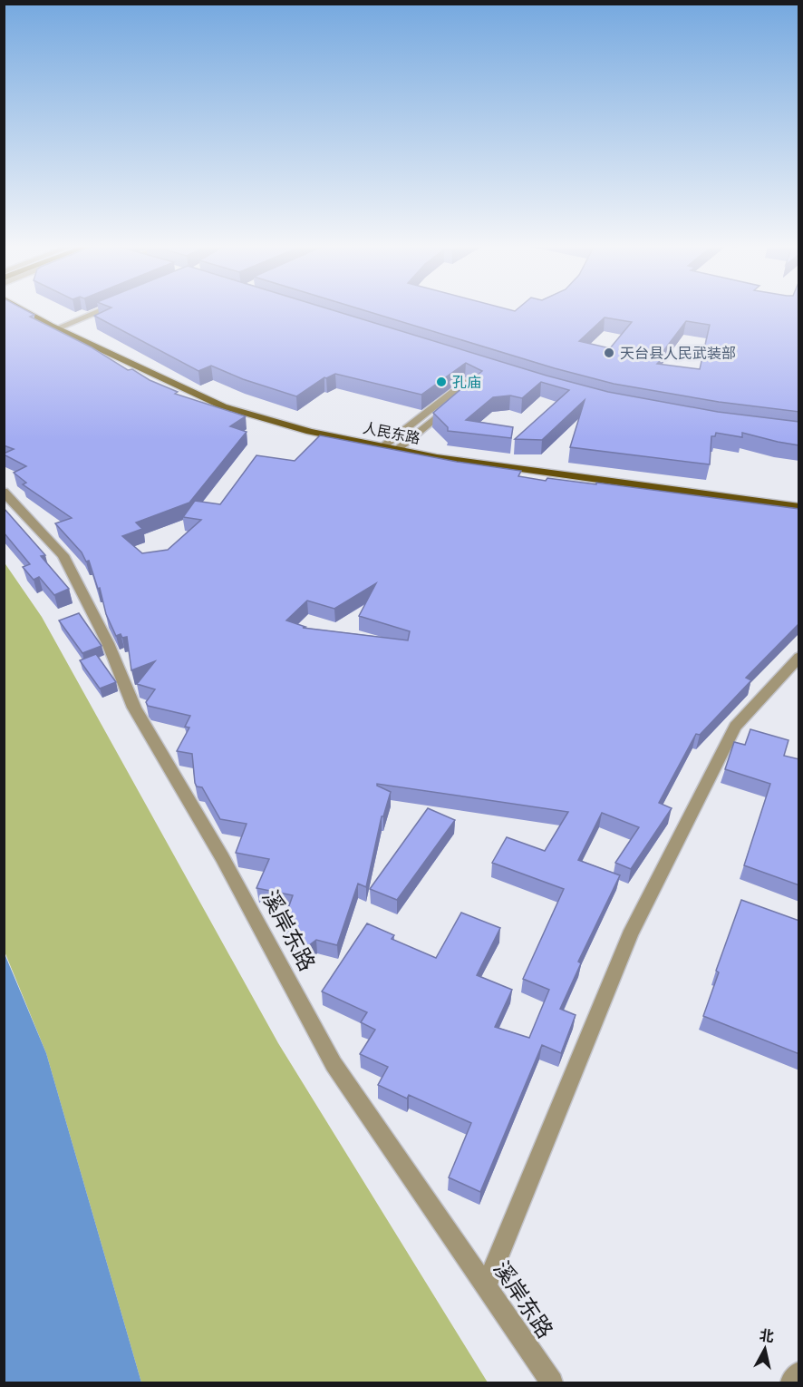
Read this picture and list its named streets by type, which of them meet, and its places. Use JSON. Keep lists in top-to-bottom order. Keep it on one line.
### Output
{"streets":{"main road":["人民东路"],"street":["溪岸东路"]},"places":["天台县人民武装部","孔庙"],"north":"top"}
